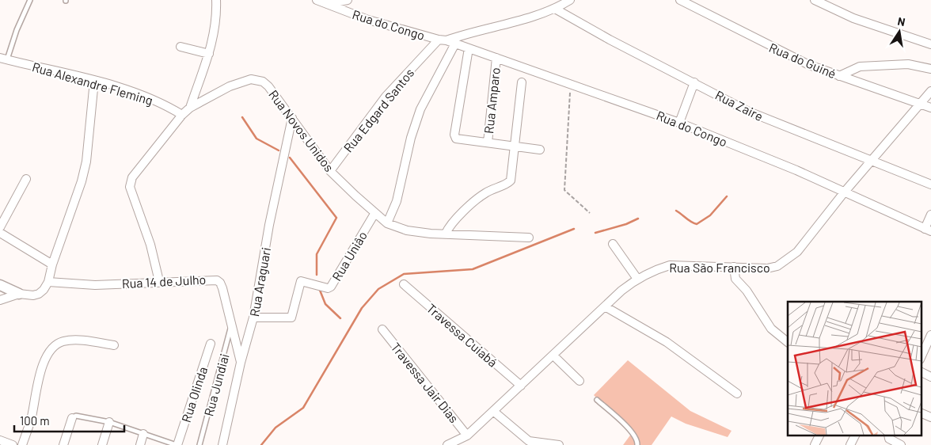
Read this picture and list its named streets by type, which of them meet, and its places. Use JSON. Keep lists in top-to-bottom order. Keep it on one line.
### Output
{"streets":{"street":["Rua do Congo","Rua do Guiné","Rua Alexandre Fleming","Rua Amparo","Rua Zaire","Rua Edgard Santos","Rua Novos Unidos","Rua Uniâo","Rua São Francisco","Rua 14 de Julho","Rua Araguari","Travessa Cuiabá","Travessa Jair Dias","Rua Olinda"],"lane":["Rua Jundiai"]},"crossings":[["Rua do Congo","Rua Amparo"],["Rua do Congo","Rua Edgard Santos"],["Rua do Congo","Rua São Francisco"],["Rua do Guiné","Rua São Francisco"],["Rua Alexandre Fleming","Rua Novos Unidos"],["Rua Zaire","Rua São Francisco"],["Rua Edgard Santos","Rua Novos Unidos"],["Rua Novos Unidos","Rua Uniâo"],["Rua Novos Unidos","Rua 14 de Julho"],["Rua Novos Unidos","Rua Araguari"],["Rua Uniâo","Rua Araguari"],["Rua São Francisco","Travessa Cuiabá"],["Rua São Francisco","Travessa Jair Dias"],["Rua 14 de Julho","Rua Araguari"],["Rua 14 de Julho","Rua Jundiai"]],"scale_bar":"100 m","north":"top"}
